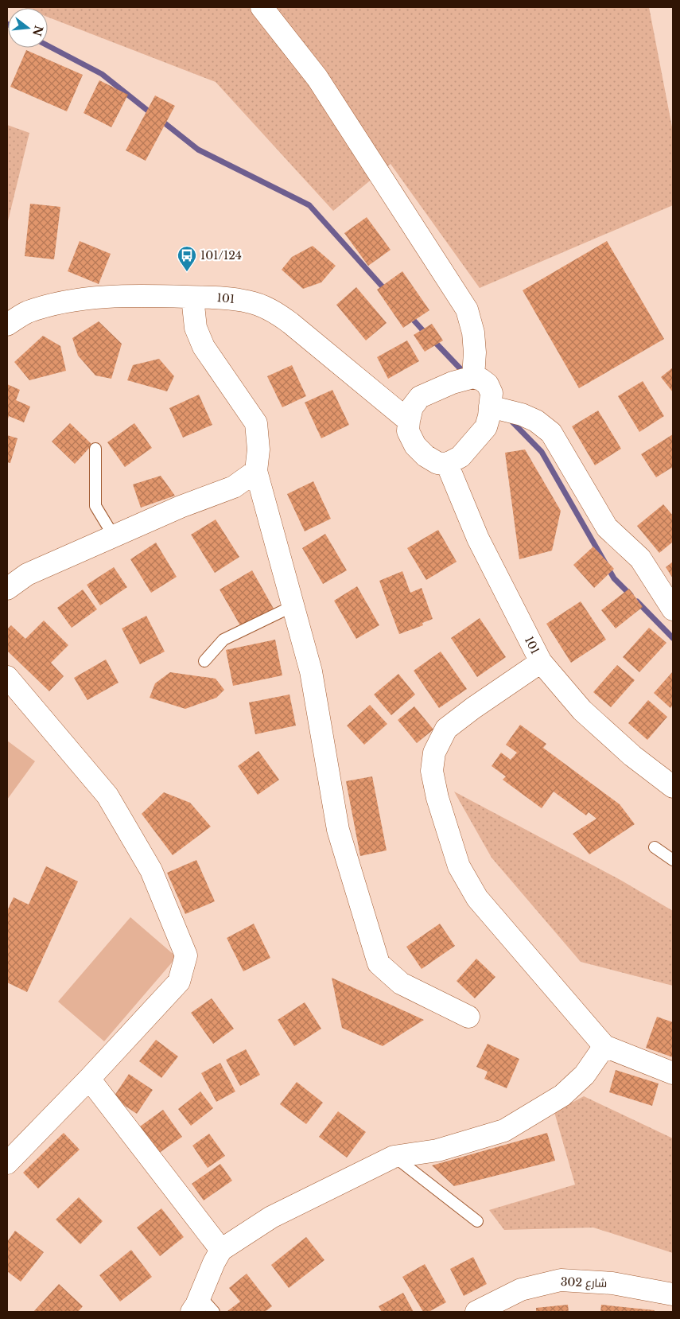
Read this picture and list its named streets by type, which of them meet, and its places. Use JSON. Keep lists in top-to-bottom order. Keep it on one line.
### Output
{"streets":{"street":["101","شارع 302"]},"places":{"bus stop":["101/124"]},"north":"right"}
